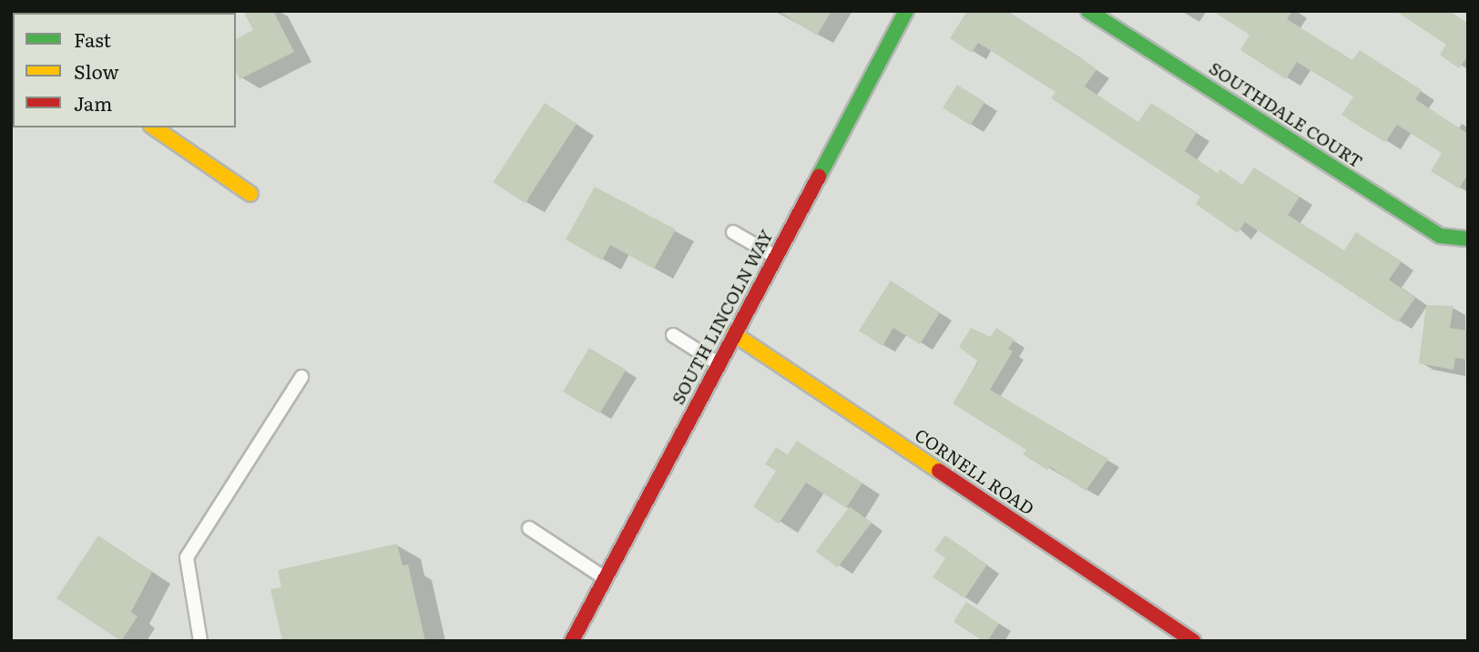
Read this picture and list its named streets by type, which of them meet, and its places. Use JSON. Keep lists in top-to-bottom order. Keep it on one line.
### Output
{"streets":{"street":["SOUTHDALE COURT","SOUTH LINCOLN WAY","CORNELL ROAD"]},"crossings":[["SOUTH LINCOLN WAY","CORNELL ROAD"]],"legend":["Fast","Slow","Jam"]}
